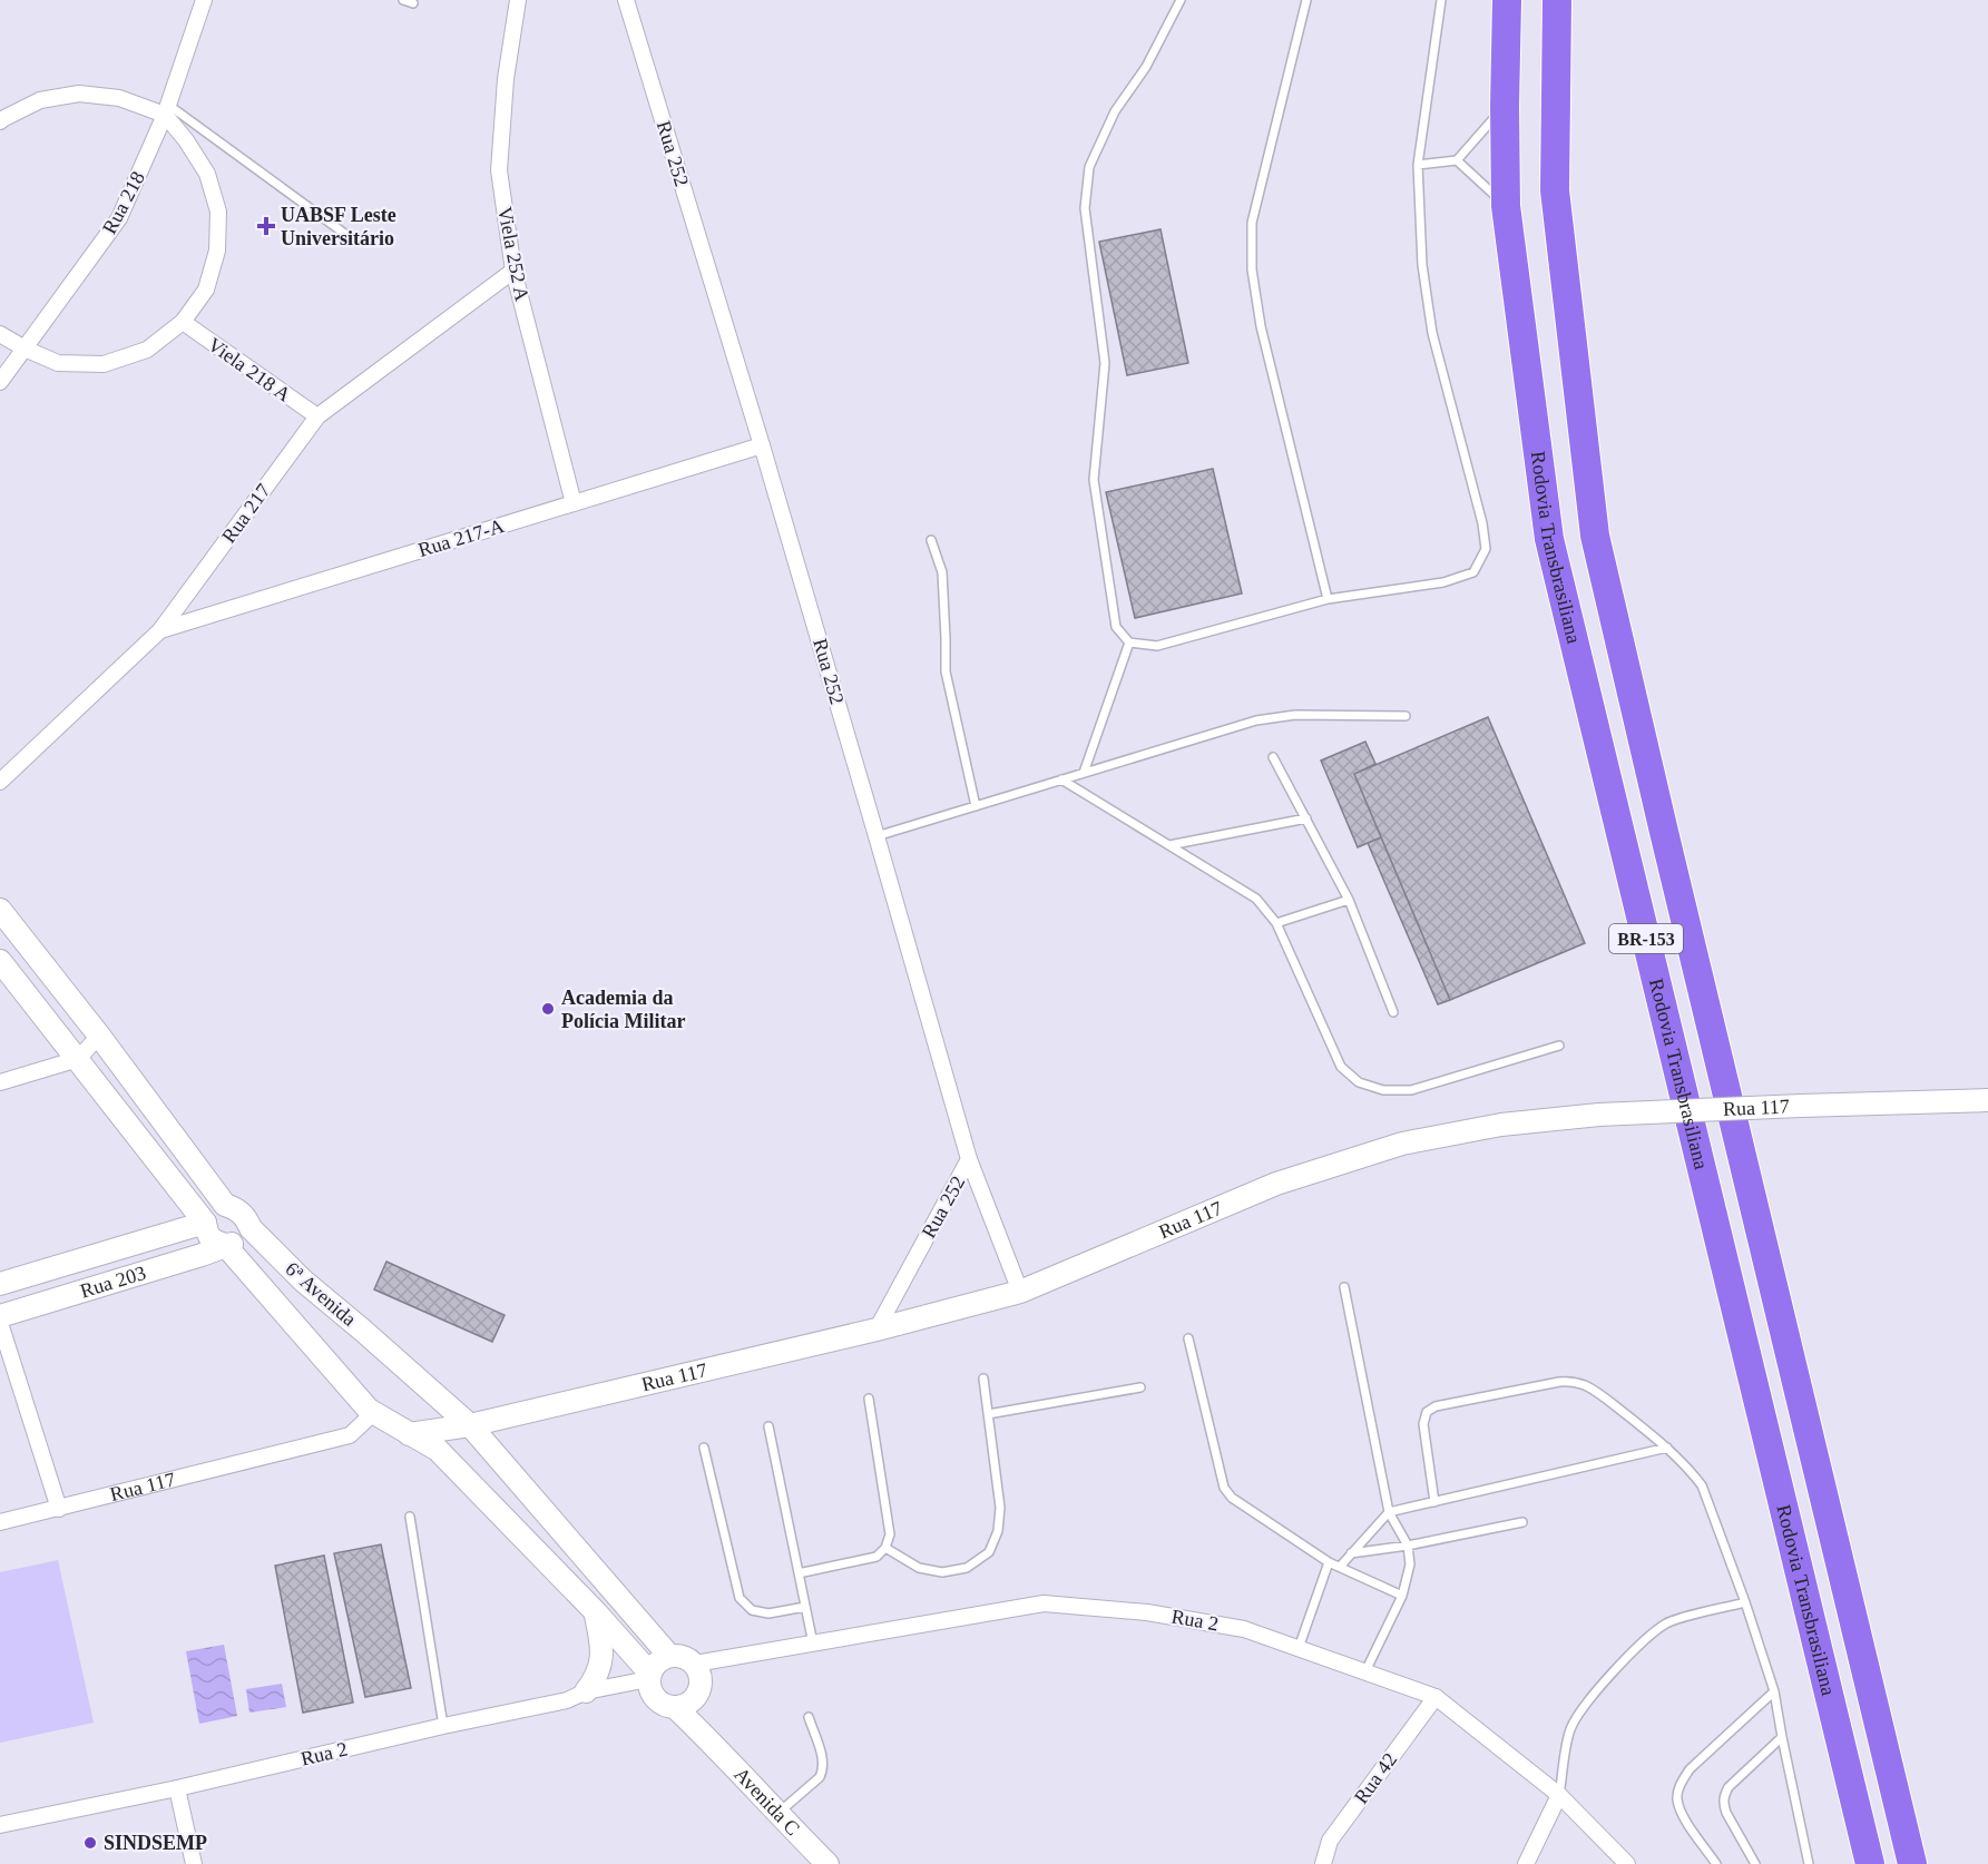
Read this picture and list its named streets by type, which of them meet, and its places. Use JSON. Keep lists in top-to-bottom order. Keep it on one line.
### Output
{"streets":{"highway":["Rodovia Transbrasiliana","BR-153"],"street":["Rua 252","Rua 218","Viela 252 A","Viela 218 A","Rua 217","Rua 217-A","Rua 117","Rua 203","6ª Avenida","Rua 2","Rua 42","Avenida C"]},"crossings":[["Rua 252","Rua 217-A"],["Rua 252","Rua 117"],["Viela 252 A","Rua 217"],["Viela 252 A","Rua 217-A"],["Viela 218 A","Rua 217"],["Rua 217","Rua 217-A"],["Rua 117","6ª Avenida"],["Rua 203","6ª Avenida"],["6ª Avenida","Rua 2"],["6ª Avenida","Avenida C"],["Rua 2","Rua 42"],["Rua 2","Avenida C"]],"places":{"health":["UABSF Leste Universitário"],"other":["Academia da Polícia Militar","SINDSEMP"]}}
